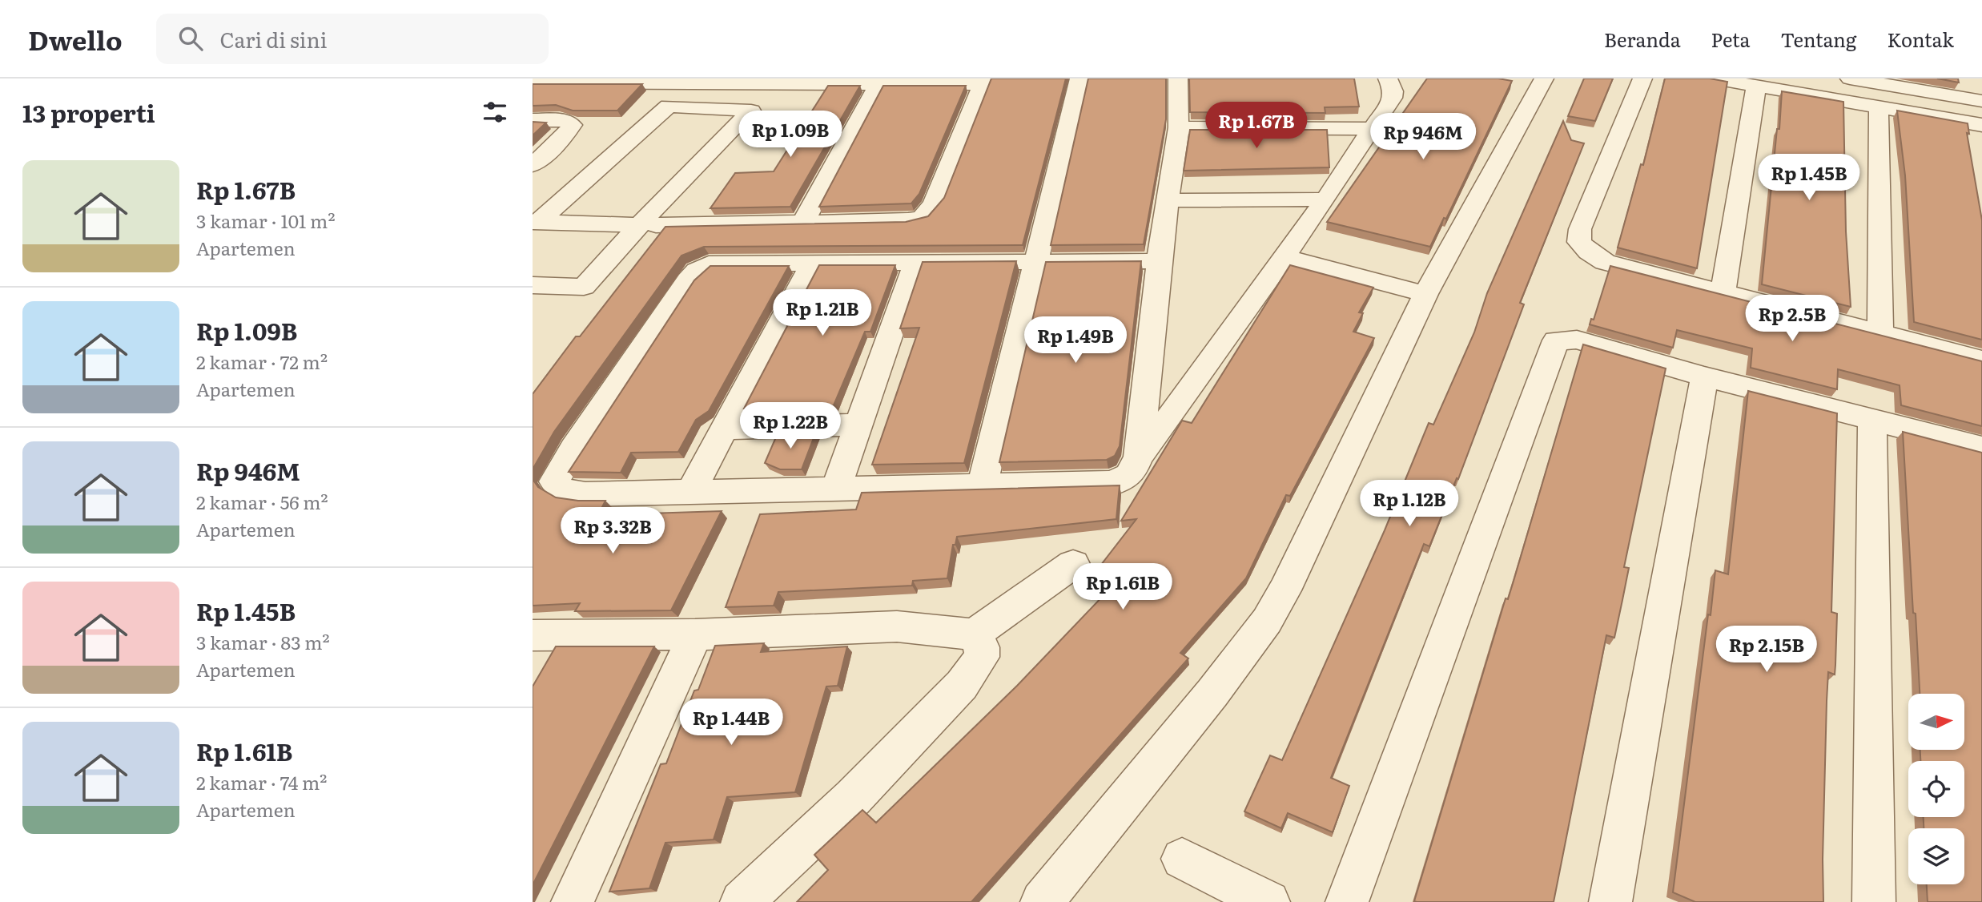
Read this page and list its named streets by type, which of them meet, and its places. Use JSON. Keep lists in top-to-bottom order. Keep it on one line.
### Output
{"north":"right","page":{"header":"Dwello","search":"Cari di sini","nav":["Beranda","Peta","Tentang","Kontak"],"heading":"13 properti","price":["Rp 1.67B","Rp 1.09B","Rp 946M","Rp 1.45B","Rp 1.21B","Rp 2.5B","Rp 1.49B","Rp 1.22B","Rp 1.12B","Rp 3.32B","Rp 1.61B","Rp 2.15B","Rp 1.44B"],"list":[{"name":"Rp 1.67B","note":"3 kamar · 101 m² · Apartemen"},{"name":"Rp 1.09B","note":"2 kamar · 72 m² · Apartemen"},{"name":"Rp 946M","note":"2 kamar · 56 m² · Apartemen"},{"name":"Rp 1.45B","note":"3 kamar · 83 m² · Apartemen"},{"name":"Rp 1.61B","note":"2 kamar · 74 m² · Apartemen"}]}}
